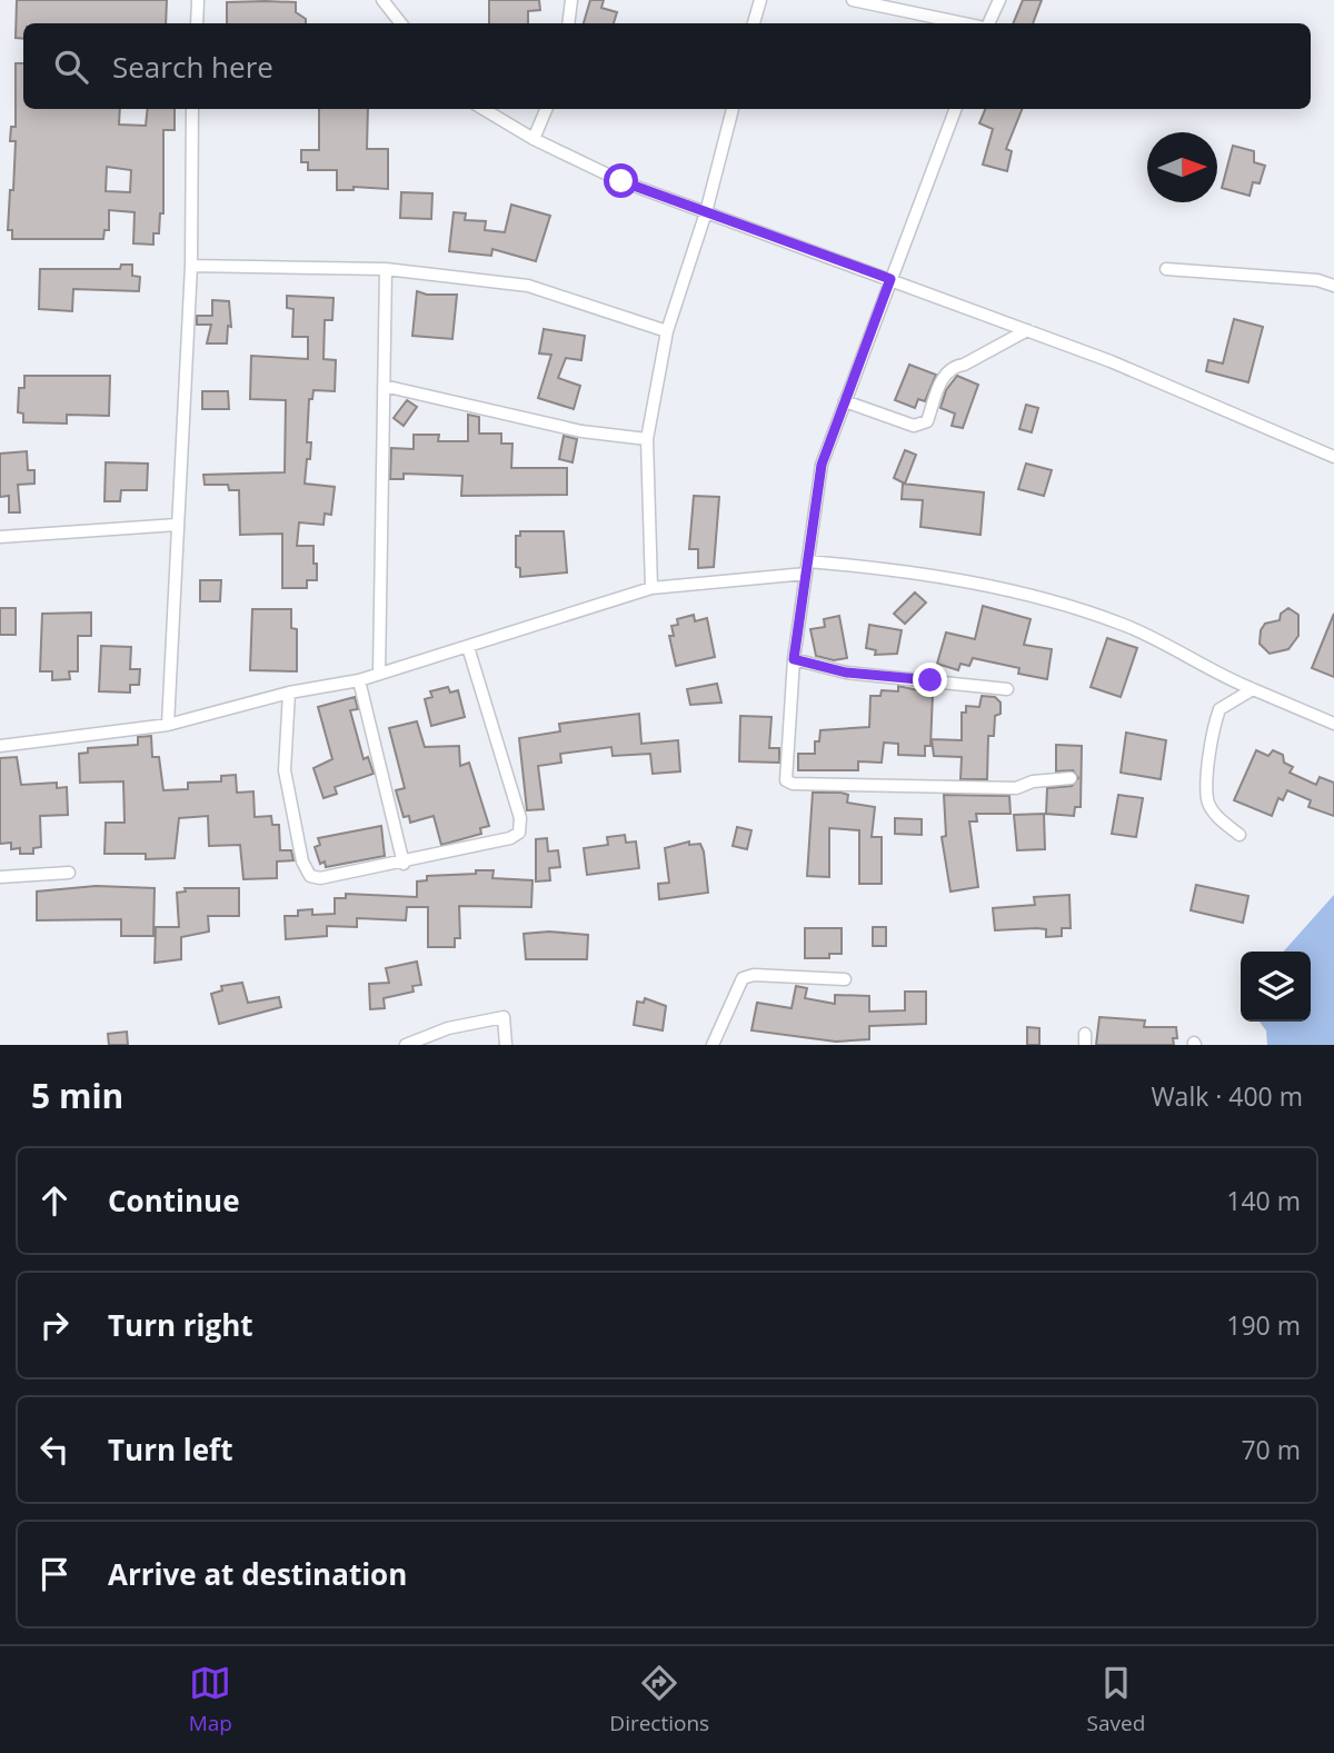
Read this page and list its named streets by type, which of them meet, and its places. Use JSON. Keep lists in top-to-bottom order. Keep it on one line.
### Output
{"north":"right","page":{"search":"Search here","heading":["5 min","Walk · 400 m"],"list":[["Continue","140 m"],["Turn right","190 m"],["Turn left","70 m"],"Arrive at destination"],"nav":["Map","Directions","Saved"]}}
